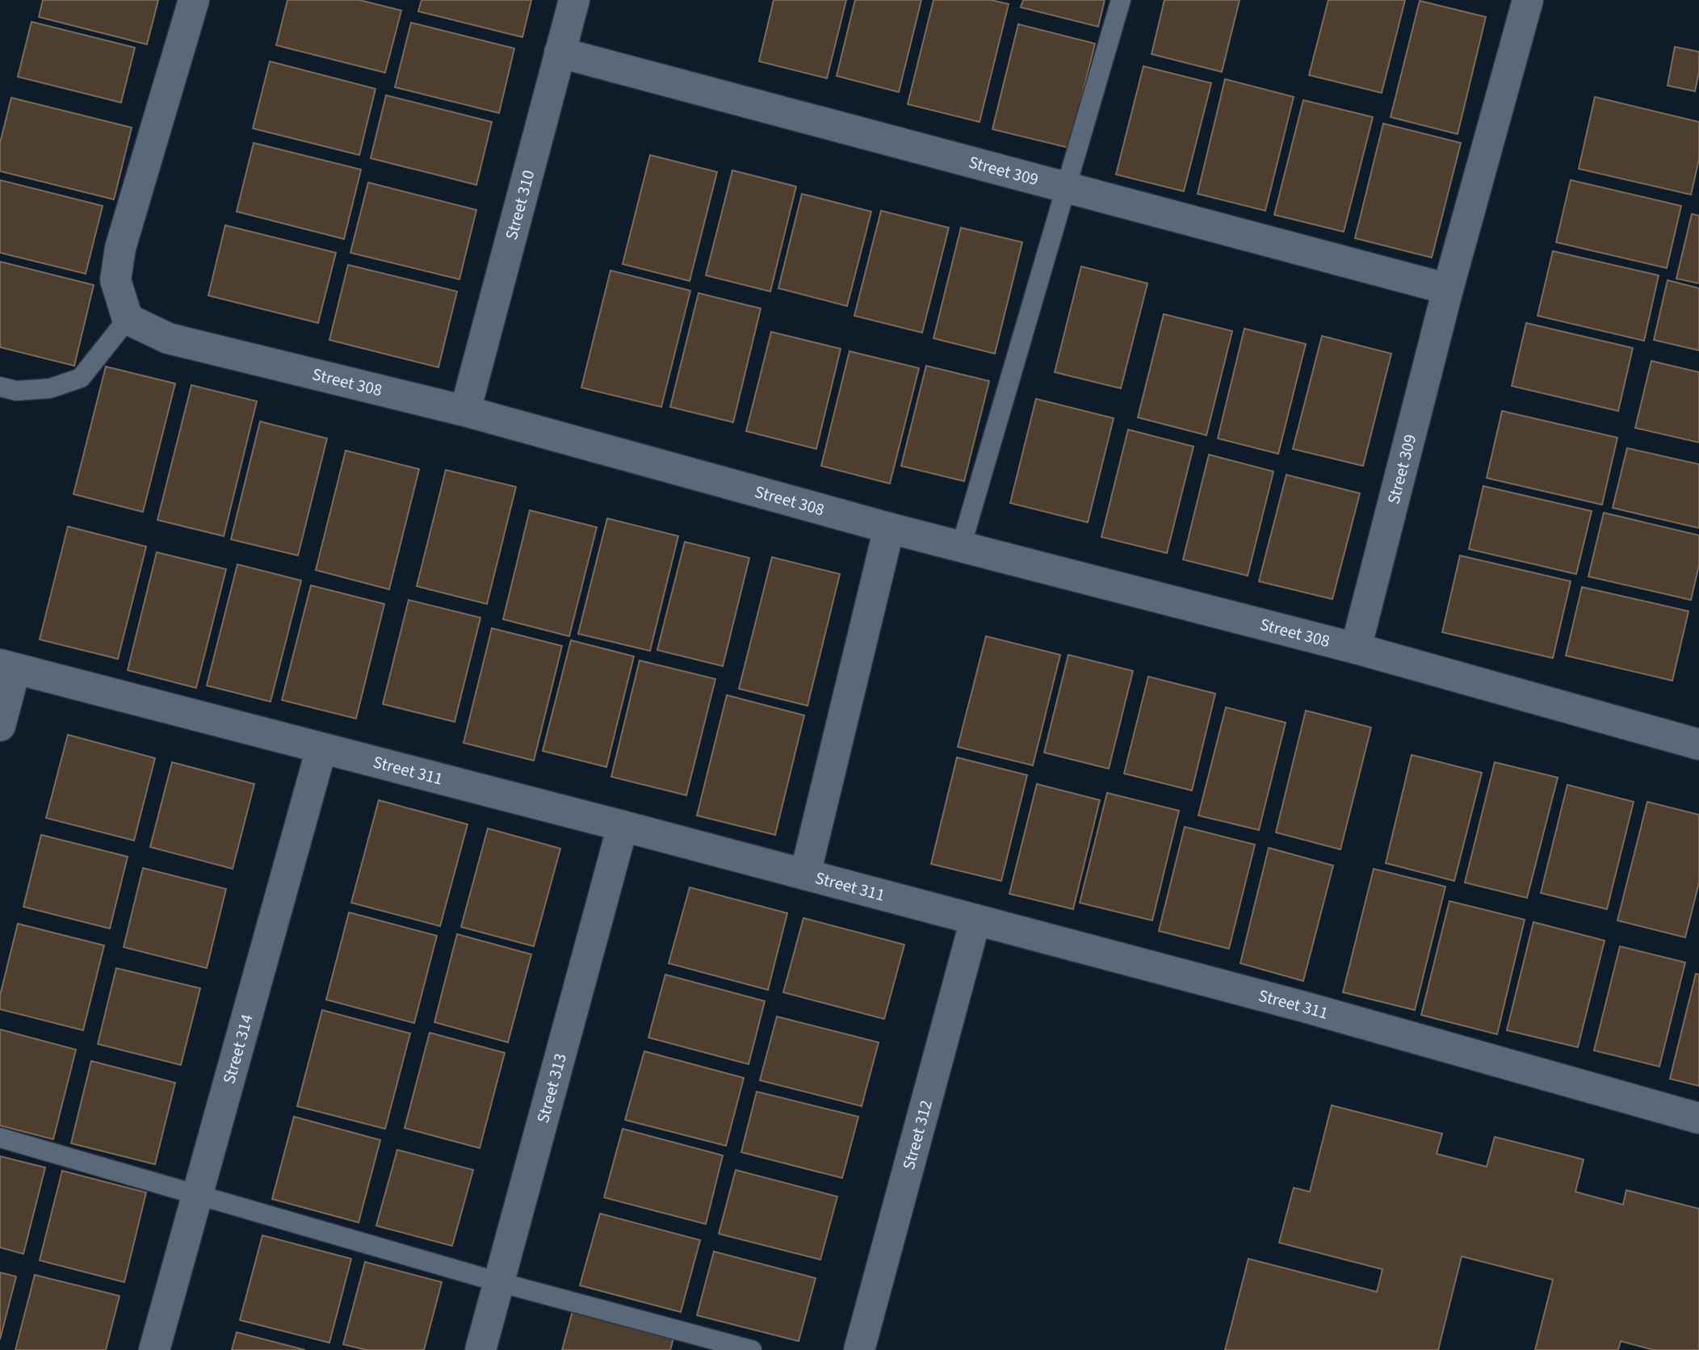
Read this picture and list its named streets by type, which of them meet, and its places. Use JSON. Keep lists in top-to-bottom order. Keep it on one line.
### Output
{"streets":{"street":["Street 309","Street 310","Street 308","Street 311","Street 314","Street 313","Street 312"]},"crossings":[["Street 309","Street 310"],["Street 309","Street 308"],["Street 310","Street 308"],["Street 311","Street 314"],["Street 311","Street 313"],["Street 311","Street 312"]]}
